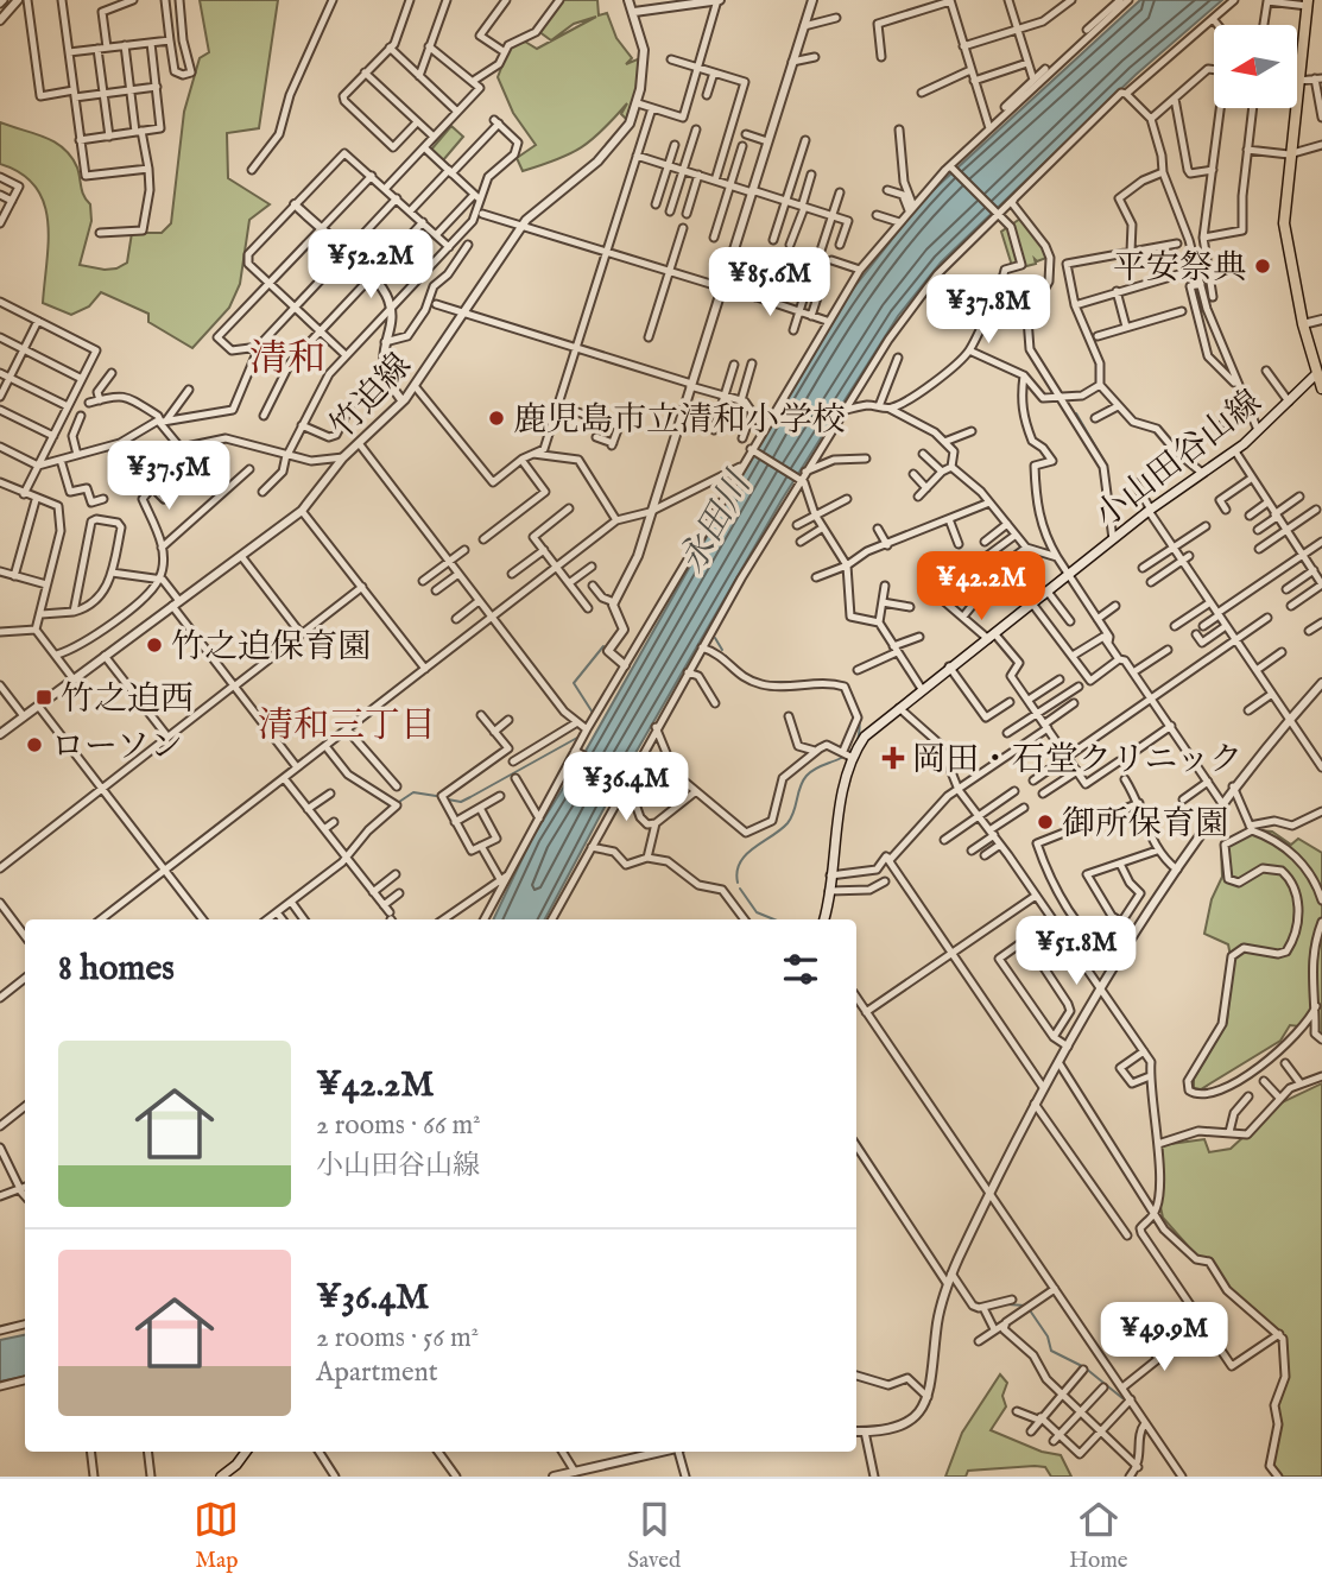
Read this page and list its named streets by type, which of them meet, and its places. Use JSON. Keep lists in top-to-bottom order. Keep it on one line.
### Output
{"streets":{"main road":["小山田谷山線"],"street":["竹迫線"]},"districts":["清和","清和三丁目"],"water":["永田川"],"places":{"other":["平安祭典","鹿児島市立清和小学校","竹之迫保育園","ローソン","御所保育園"],"transit":["竹之迫西"],"health":["岡田・石堂クリニック"]},"north":"left","page":{"price":["¥52.2M","¥85.6M","¥37.8M","¥37.5M","¥42.2M","¥36.4M","¥51.8M","¥49.9M"],"heading":"8 homes","list":[{"name":"¥42.2M","note":"2 rooms · 66 m² · 小山田谷山線"},{"name":"¥36.4M","note":"2 rooms · 56 m² · Apartment"}],"tabs":["Map","Saved","Home"]}}
